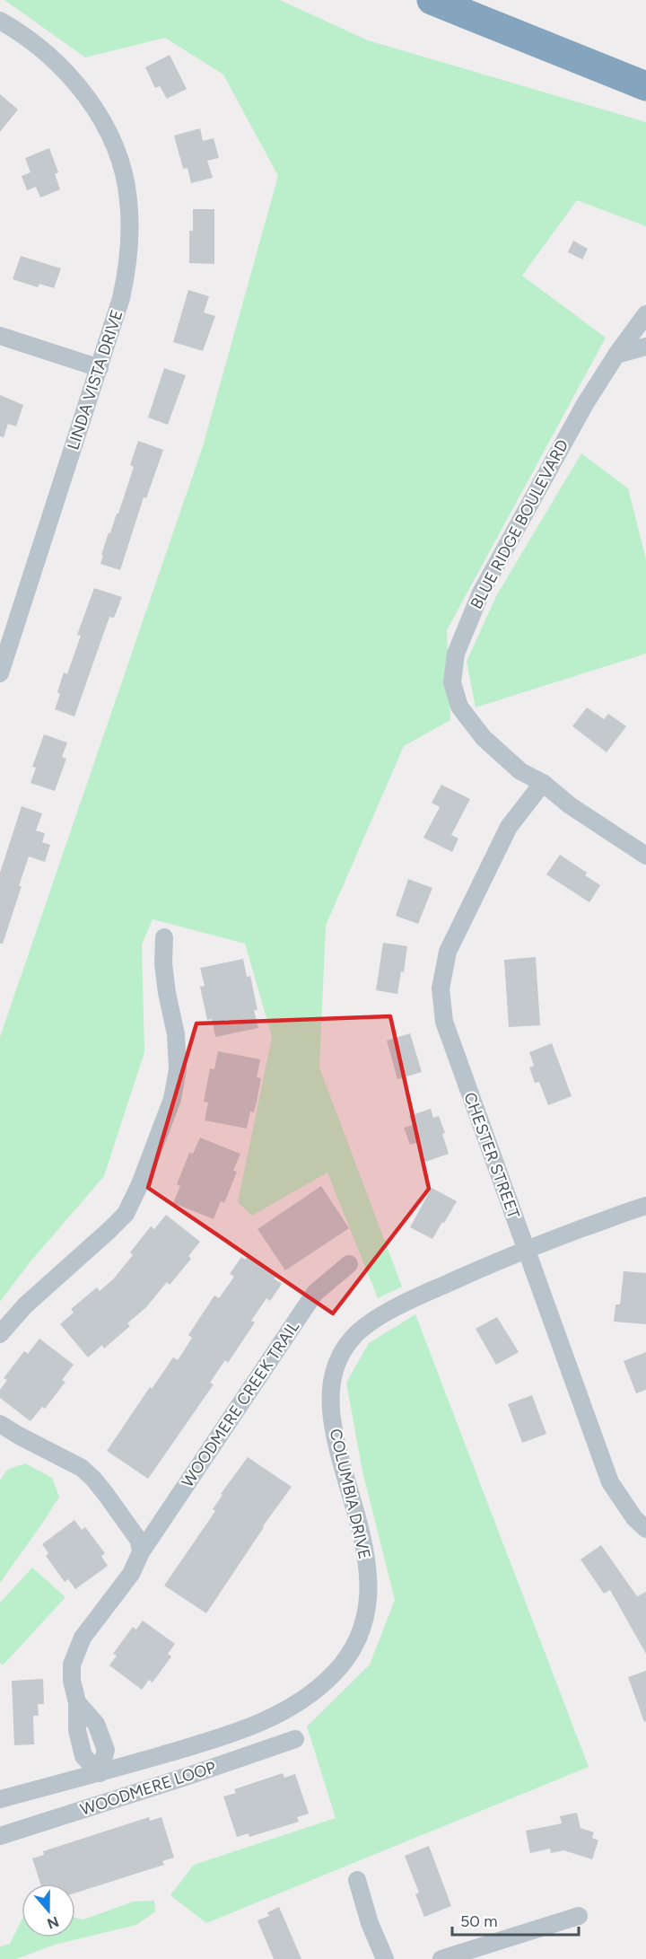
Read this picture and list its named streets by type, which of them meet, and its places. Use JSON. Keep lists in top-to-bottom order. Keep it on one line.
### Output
{"streets":{"street":["LINDA VISTA DRIVE","BLUE RIDGE BOULEVARD","CHESTER STREET","WOODMERE CREEK TRAIL","COLUMBIA DRIVE","WOODMERE LOOP"]},"crossings":[["BLUE RIDGE BOULEVARD","CHESTER STREET"],["CHESTER STREET","COLUMBIA DRIVE"],["WOODMERE CREEK TRAIL","COLUMBIA DRIVE"]],"scale_bar":"50 m","north":"bottom"}
